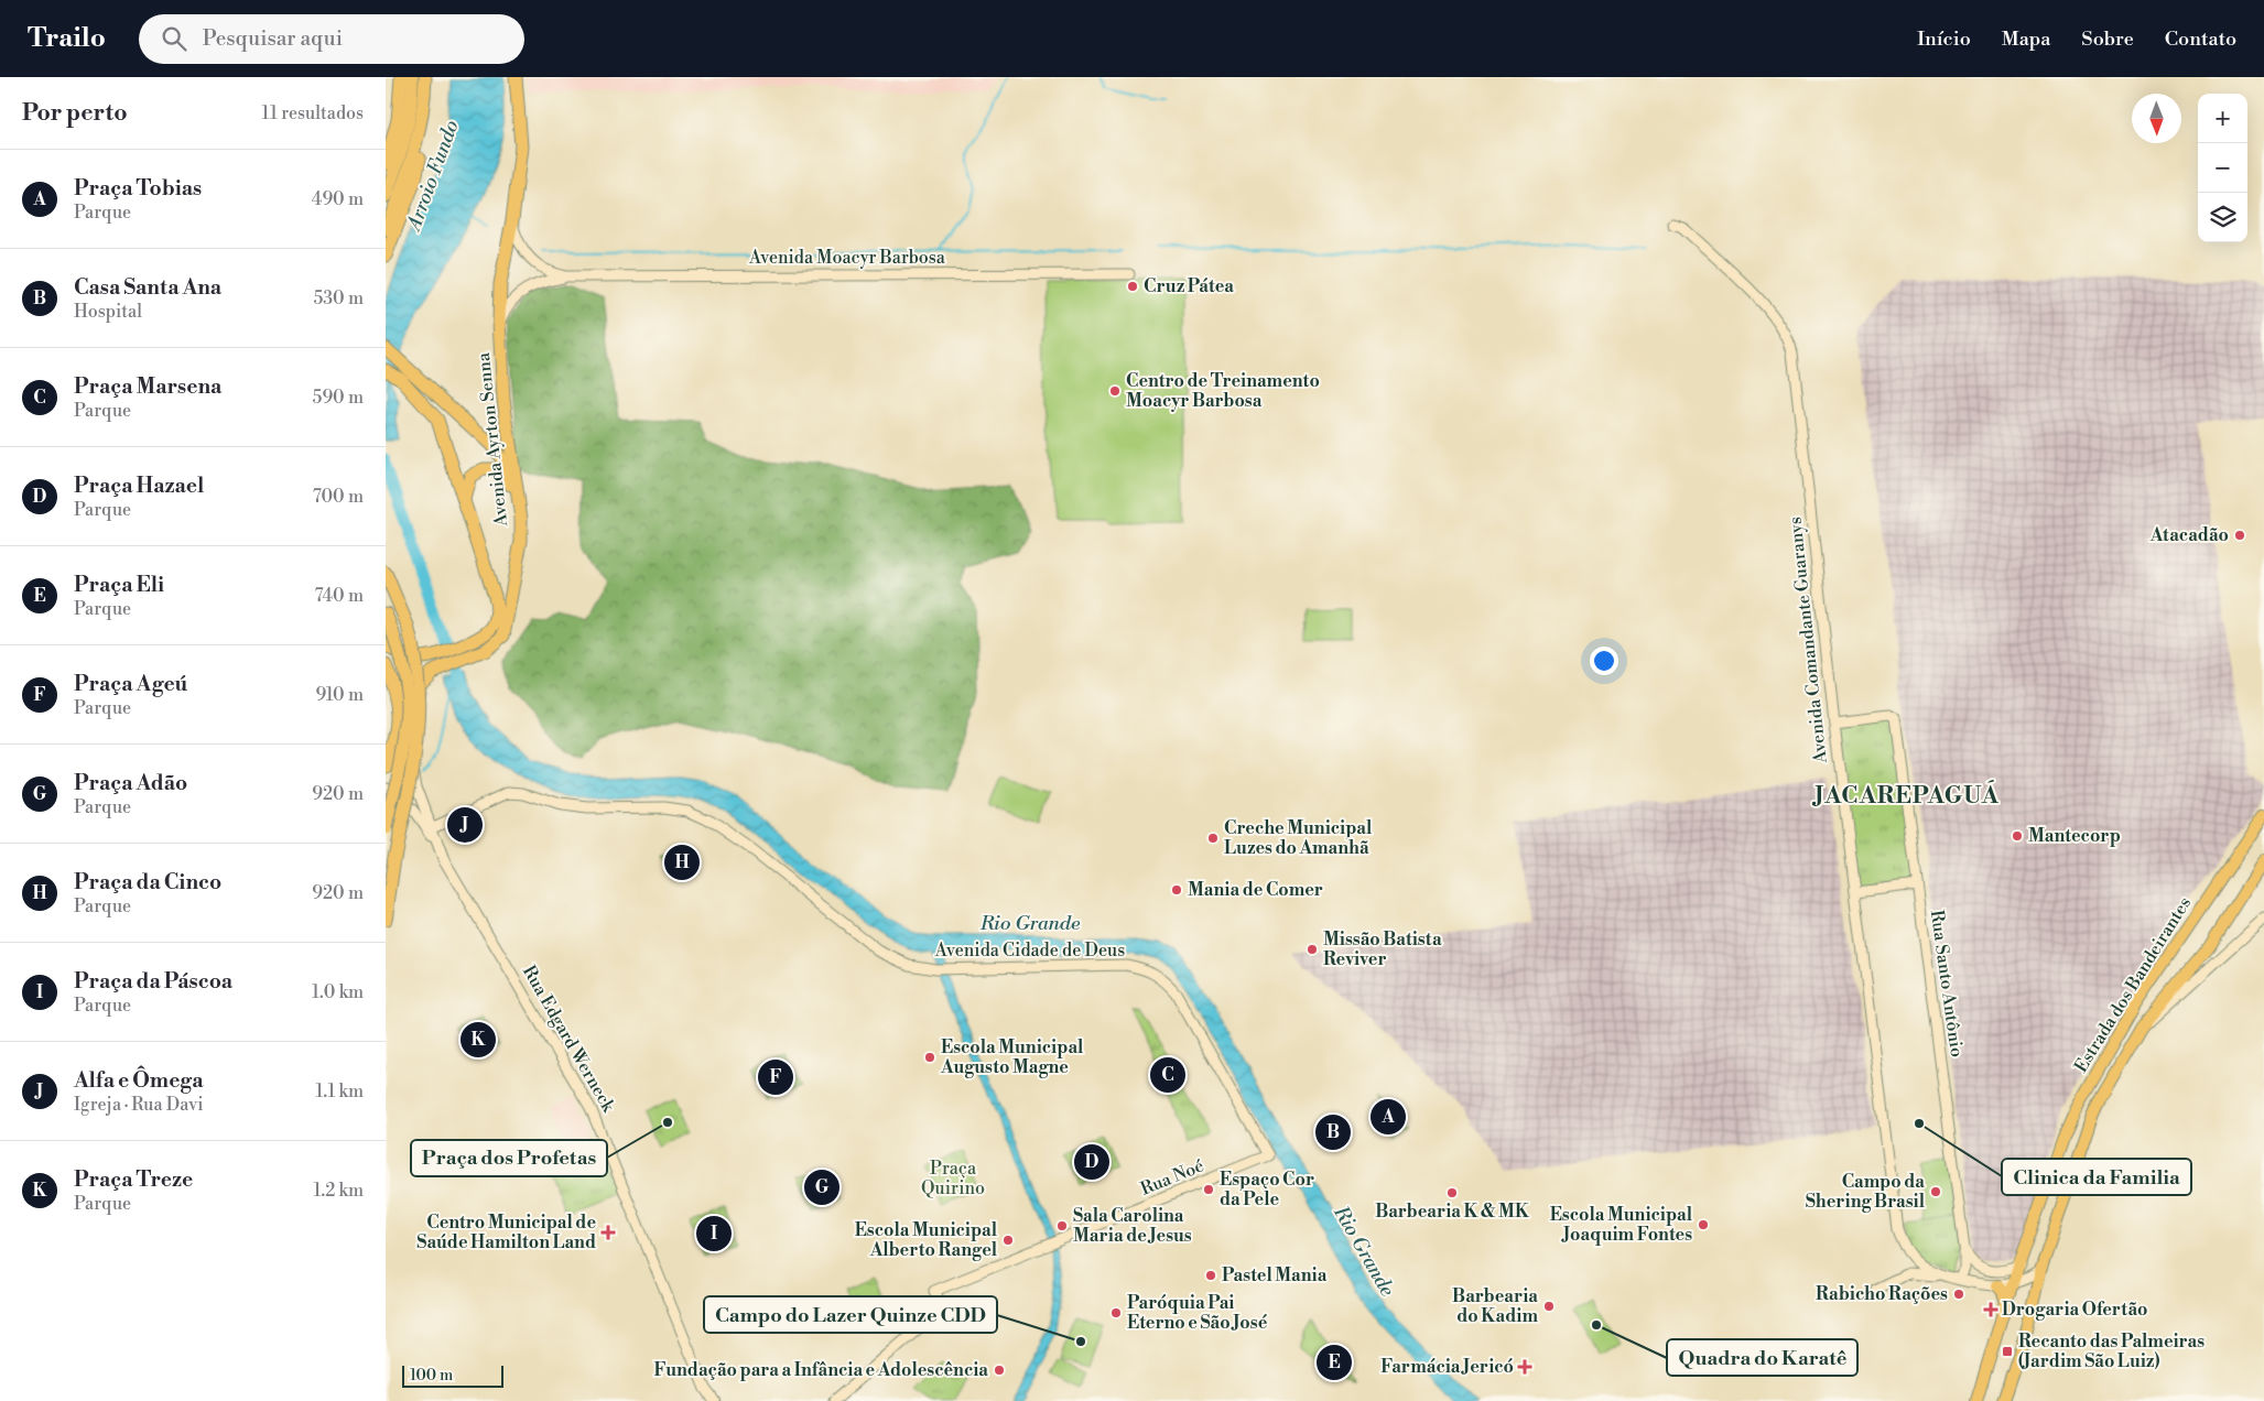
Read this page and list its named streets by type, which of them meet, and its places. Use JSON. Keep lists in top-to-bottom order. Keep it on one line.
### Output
{"streets":{"highway":["Avenida Ayrton Senna","Rua Edgard Werneck"],"main road":["Estrada dos Bandeirantes"],"street":["Avenida Moacyr Barbosa","Avenida Comandante Guaranys","Avenida Cidade de Deus","Rua Santo Antônio","Rua Noé"]},"crossings":[["Avenida Moacyr Barbosa","Avenida Ayrton Senna"],["Avenida Ayrton Senna","Rua Edgard Werneck"],["Avenida Comandante Guaranys","Rua Santo Antônio"],["Avenida Comandante Guaranys","Estrada dos Bandeirantes"],["Avenida Cidade de Deus","Rua Edgard Werneck"],["Avenida Cidade de Deus","Rua Noé"]],"districts":["JACAREPAGUÁ"],"water":["Arroio Fundo","Rio Grande"],"parks":["Praça Quirino"],"places":{"other":["Cruz Pátea","Centro de Treinamento Moacyr Barbosa","Atacadão","Mantecorp","Creche Municipal Luzes do Amanhã","Mania de Comer","Missão Batista Reviver","Escola Municipal Augusto Magne","Praça dos Profetas","Clinica da Familia","Espaço Cor da Pele","Campo da Shering Brasil","Barbearia K & MK","Escola Municipal Joaquim Fontes","Sala Carolina Maria de Jesus","Escola Municipal Alberto Rangel","Pastel Mania","Rabicho Rações","Barbearia do Kadim","Paróquia Pai Eterno e São José","Quadra do Karatê","Campo do Lazer Quinze CDD","Fundação para a Infância e Adolescência"],"health":["Centro Municipal de Saúde Hamilton Land","Drogaria Ofertão","Farmácia Jericó"],"transit":["Recanto das Palmeiras (Jardim São Luiz)"]},"scale_bar":"100 m","north":"bottom","page":{"header":"Trailo","search":"Pesquisar aqui","nav":["Início","Mapa","Sobre","Contato"],"heading":["Por perto","11 resultados"],"map_buttons":["+","−"],"list":[{"mark":"A","name":"Praça Tobias","note":"Parque","value":"490 m"},{"mark":"B","name":"Casa Santa Ana","note":"Hospital","value":"530 m"},{"mark":"C","name":"Praça Marsena","note":"Parque","value":"590 m"},{"mark":"D","name":"Praça Hazael","note":"Parque","value":"700 m"},{"mark":"E","name":"Praça Eli","note":"Parque","value":"740 m"},{"mark":"F","name":"Praça Ageú","note":"Parque","value":"910 m"},{"mark":"G","name":"Praça Adão","note":"Parque","value":"920 m"},{"mark":"H","name":"Praça da Cinco","note":"Parque","value":"920 m"},{"mark":"I","name":"Praça da Páscoa","note":"Parque","value":"1.0 km"},{"mark":"J","name":"Alfa e Ômega","note":"Igreja · Rua Davi","value":"1.1 km"},{"mark":"K","name":"Praça Treze","note":"Parque","value":"1.2 km"}],"pins":["J","H","K","C","F","A","B","D","G","I","E"],"scale":"100 m"}}
